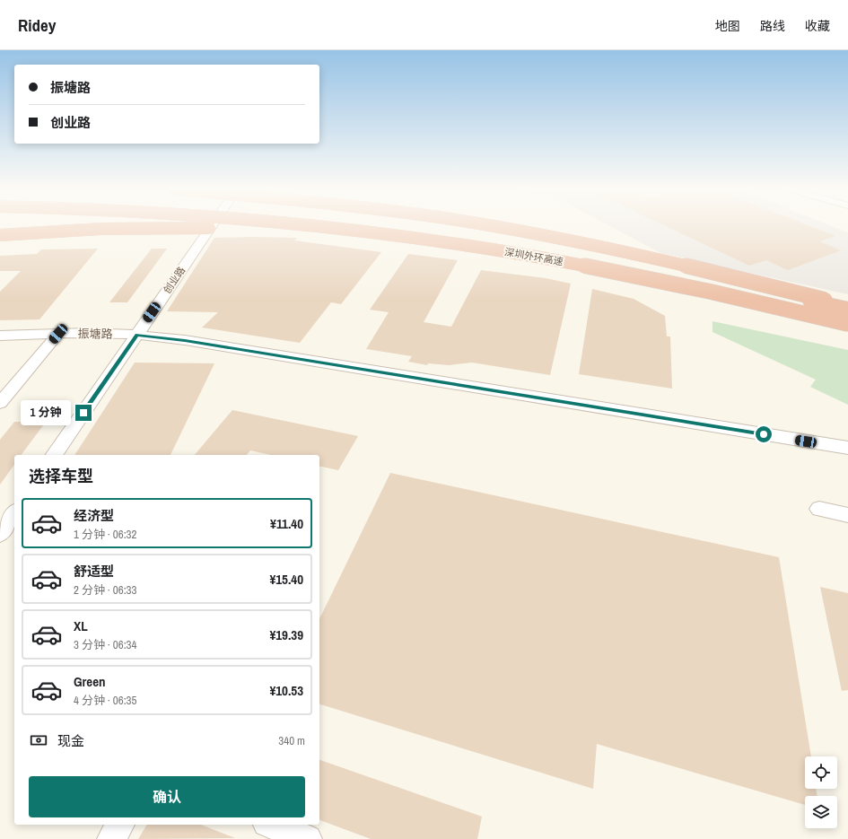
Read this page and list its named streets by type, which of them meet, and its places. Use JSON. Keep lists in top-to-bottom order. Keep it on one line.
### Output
{"streets":{"highway":["深圳外环高速"],"street":["创业路","振塘路"]},"crossings":[["创业路","振塘路"]],"page":{"header":"Ridey","nav":["地图","路线","收藏"],"banner":["振塘路","创业路"],"bubble":"1 分钟","heading":"选择车型","list":[{"name":"经济型","note":"1 分钟 · 06:32","value":"¥11.40"},{"name":"舒适型","note":"2 分钟 · 06:33","value":"¥15.40"},{"name":"XL","note":"3 分钟 · 06:34","value":"¥19.39"},{"name":"Green","note":"4 分钟 · 06:35","value":"¥10.53"}],"pay":["现金","340 m"],"buttons":"确认"}}
